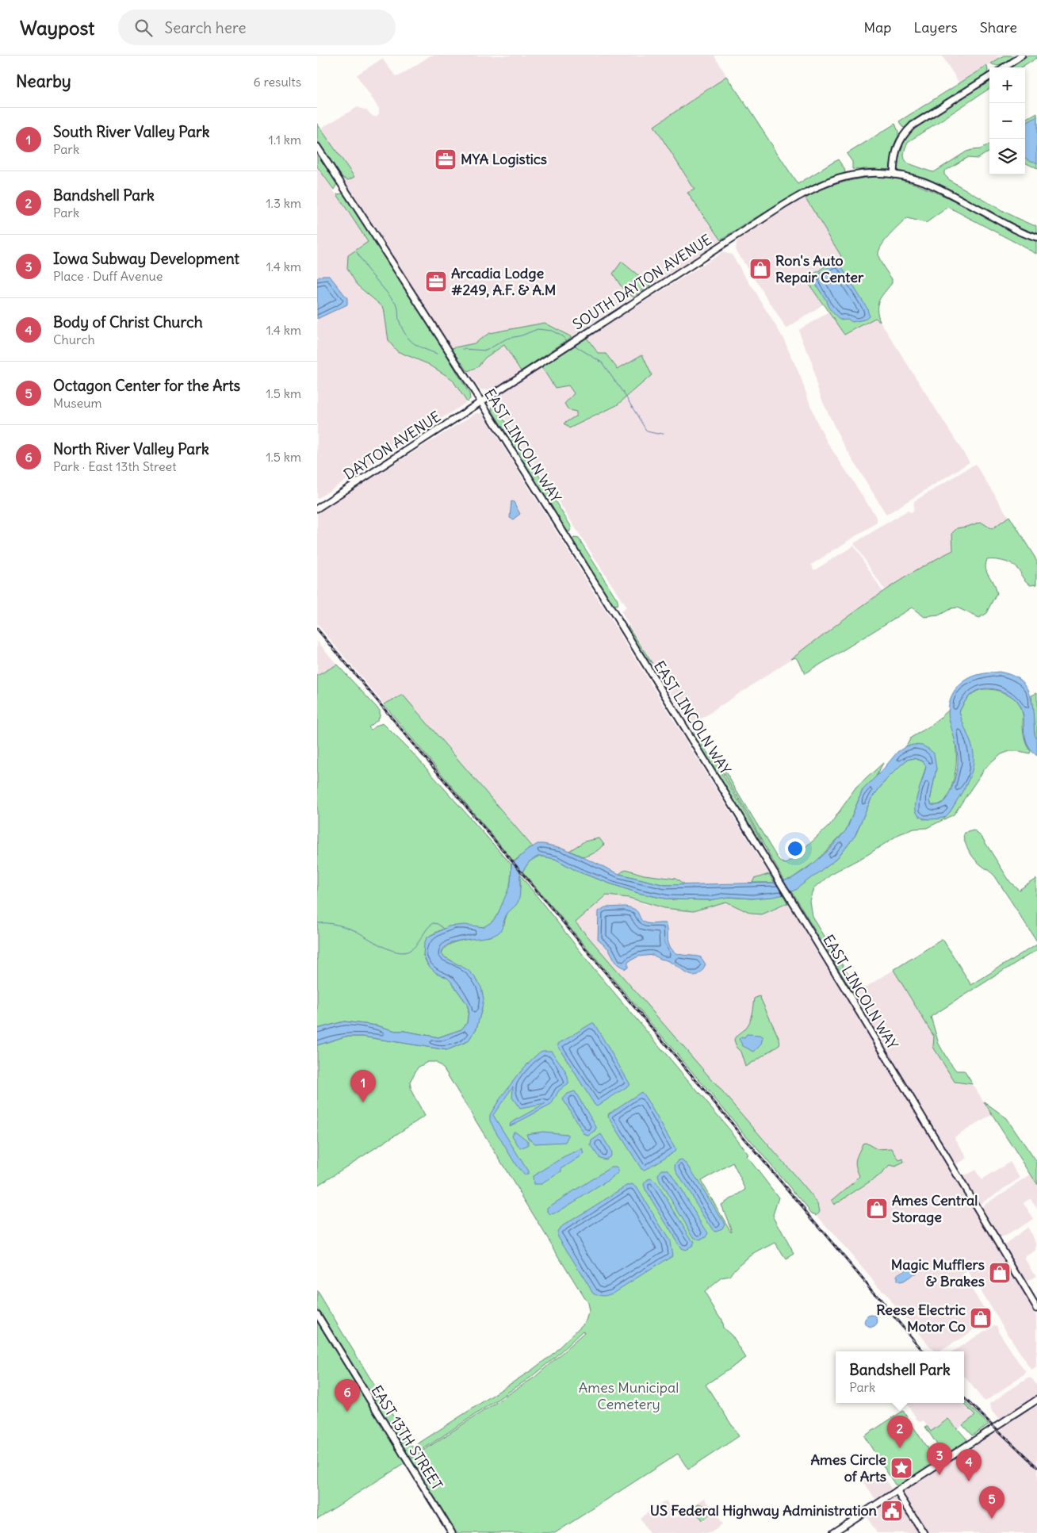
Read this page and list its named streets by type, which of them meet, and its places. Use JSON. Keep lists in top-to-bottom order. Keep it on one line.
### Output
{"streets":{"main road":["SOUTH DAYTON AVENUE","DAYTON AVENUE","EAST LINCOLN WAY","EAST 13TH STREET"]},"crossings":[["SOUTH DAYTON AVENUE","DAYTON AVENUE"],["SOUTH DAYTON AVENUE","EAST LINCOLN WAY"],["DAYTON AVENUE","EAST LINCOLN WAY"]],"parks":["Ames Municipal Cemetery"],"places":{"office":["MYA Logistics","Arcadia Lodge #249, A.F. & A.M"],"shop":["Ron's Auto Repair Center","Ames Central Storage","Magic Mufflers & Brakes","Reese Electric Motor Co"],"place":["Ames Circle of Arts"],"public building":["US Federal Highway Administration"]},"page":{"header":"Waypost","search":"Search here","nav":["Map","Layers","Share"],"heading":["Nearby","6 results"],"map_buttons":["+","−"],"list":[{"mark":"1","name":"South River Valley Park","note":"Park","value":"1.1 km"},{"mark":"2","name":"Bandshell Park","note":"Park","value":"1.3 km"},{"mark":"3","name":"Iowa Subway Development","note":"Place · Duff Avenue","value":"1.4 km"},{"mark":"4","name":"Body of Christ Church","note":"Church","value":"1.4 km"},{"mark":"5","name":"Octagon Center for the Arts","note":"Museum","value":"1.5 km"},{"mark":"6","name":"North River Valley Park","note":"Park · East 13th Street","value":"1.5 km"}],"pins":["1","6","2","3","4","5"],"popup":["Bandshell Park","Park"]}}
